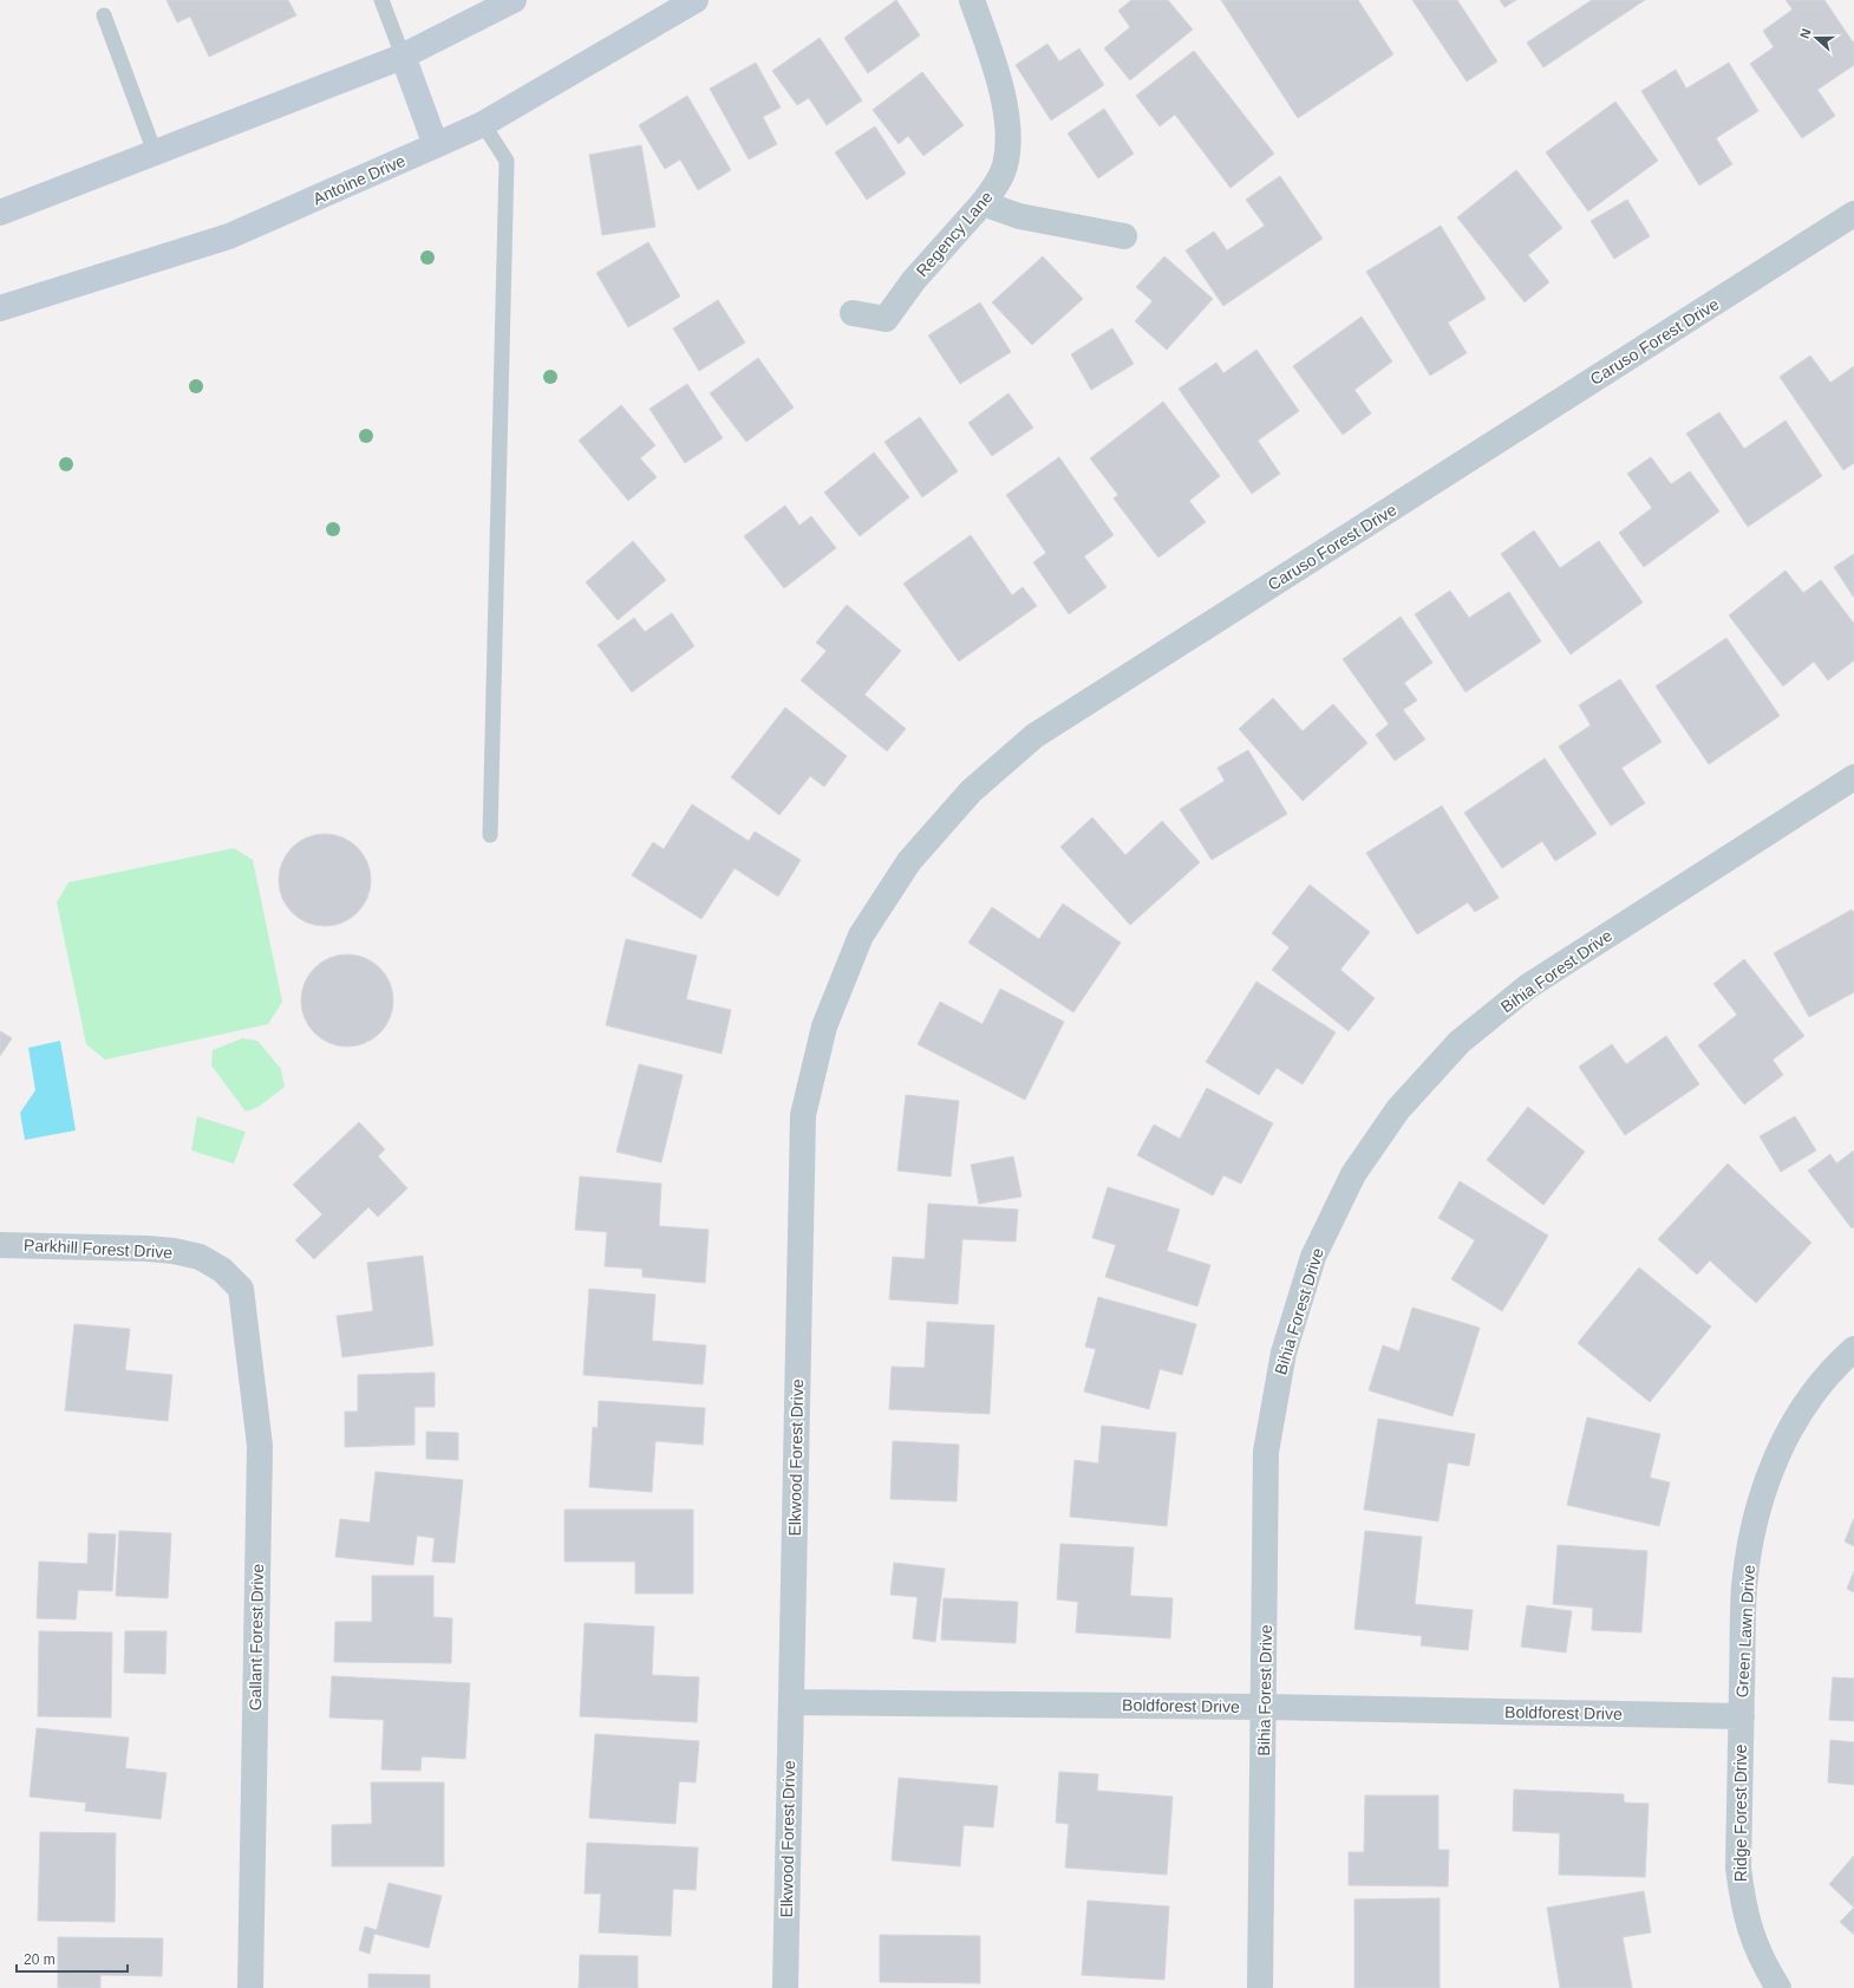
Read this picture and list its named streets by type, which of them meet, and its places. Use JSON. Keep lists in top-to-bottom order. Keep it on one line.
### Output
{"streets":{"main road":["Antoine Drive"],"street":["Regency Lane","Caruso Forest Drive","Bihia Forest Drive","Parkhill Forest Drive","Elkwood Forest Drive","Green Lawn Drive","Gallant Forest Drive","Boldforest Drive","Ridge Forest Drive"]},"crossings":[["Caruso Forest Drive","Elkwood Forest Drive"],["Bihia Forest Drive","Boldforest Drive"],["Parkhill Forest Drive","Gallant Forest Drive"],["Elkwood Forest Drive","Boldforest Drive"],["Green Lawn Drive","Boldforest Drive"],["Green Lawn Drive","Ridge Forest Drive"],["Boldforest Drive","Ridge Forest Drive"]],"scale_bar":"20 m","north":"left"}
